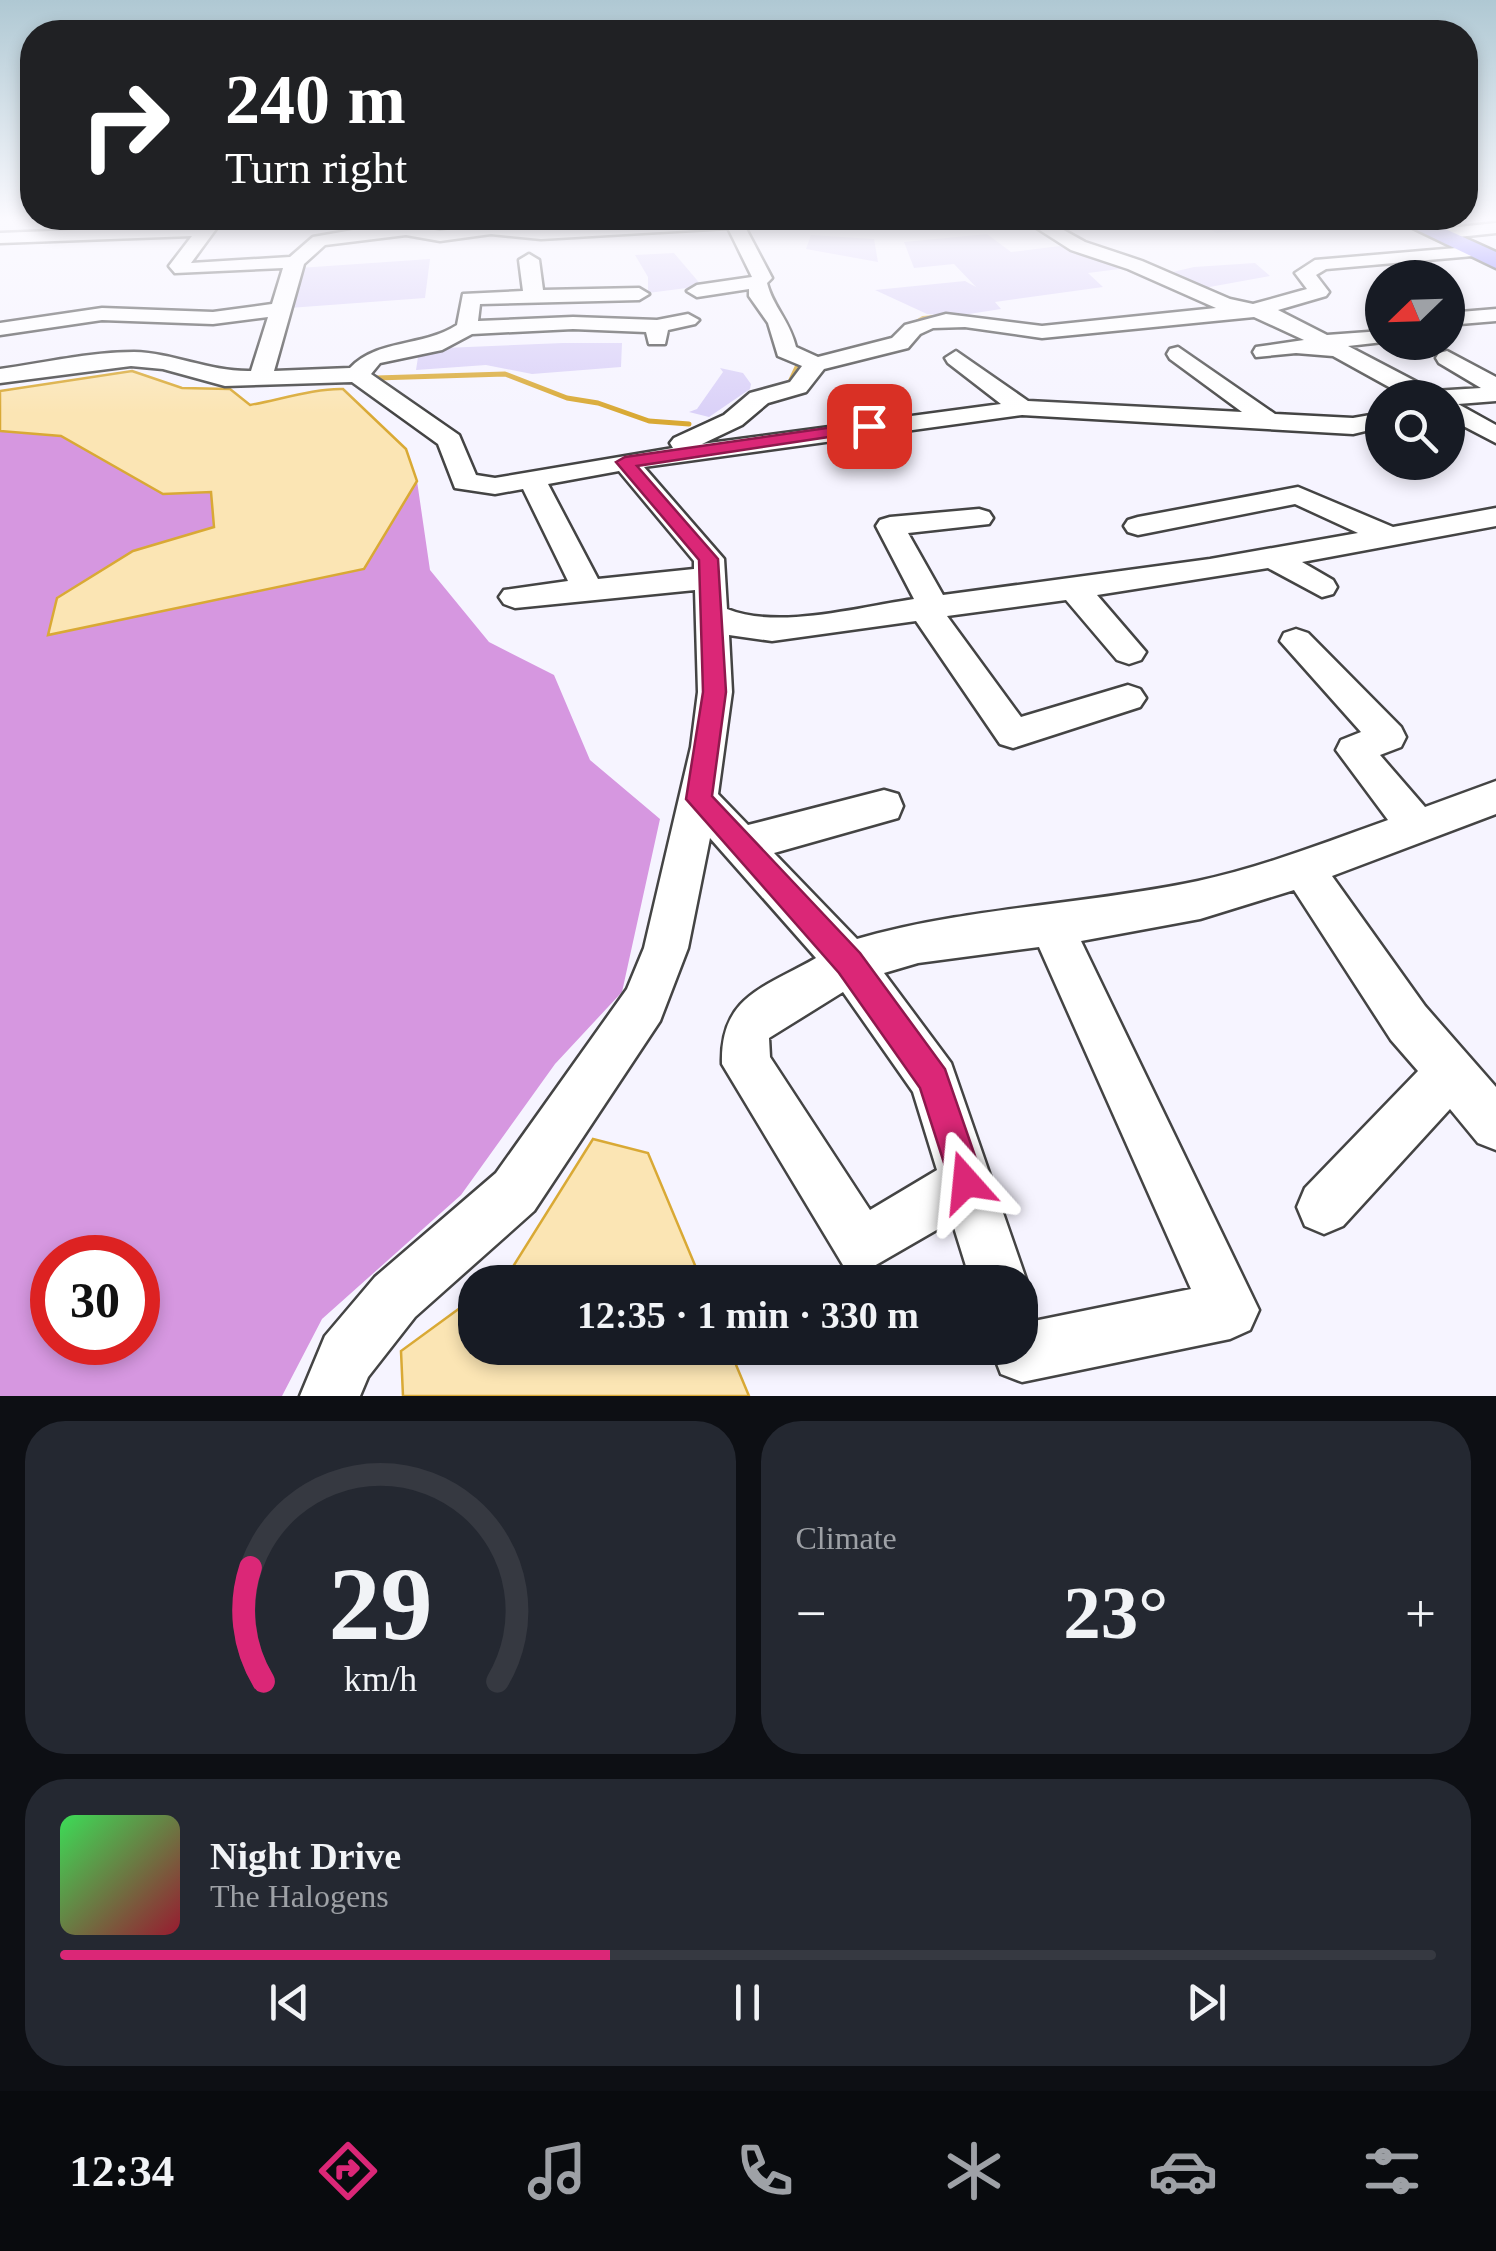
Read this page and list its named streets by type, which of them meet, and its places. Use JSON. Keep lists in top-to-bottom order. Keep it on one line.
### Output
{"north":"bottom left","page":{"turn":["240 m","Turn right"],"limit":"30","trip":"12:35 · 1 min · 330 m","tile":"Climate","heat":["−","23°","+"],"song":["Night Drive","The Halogens"],"tabs":"12:34","gauge":["29","km/h"]}}
